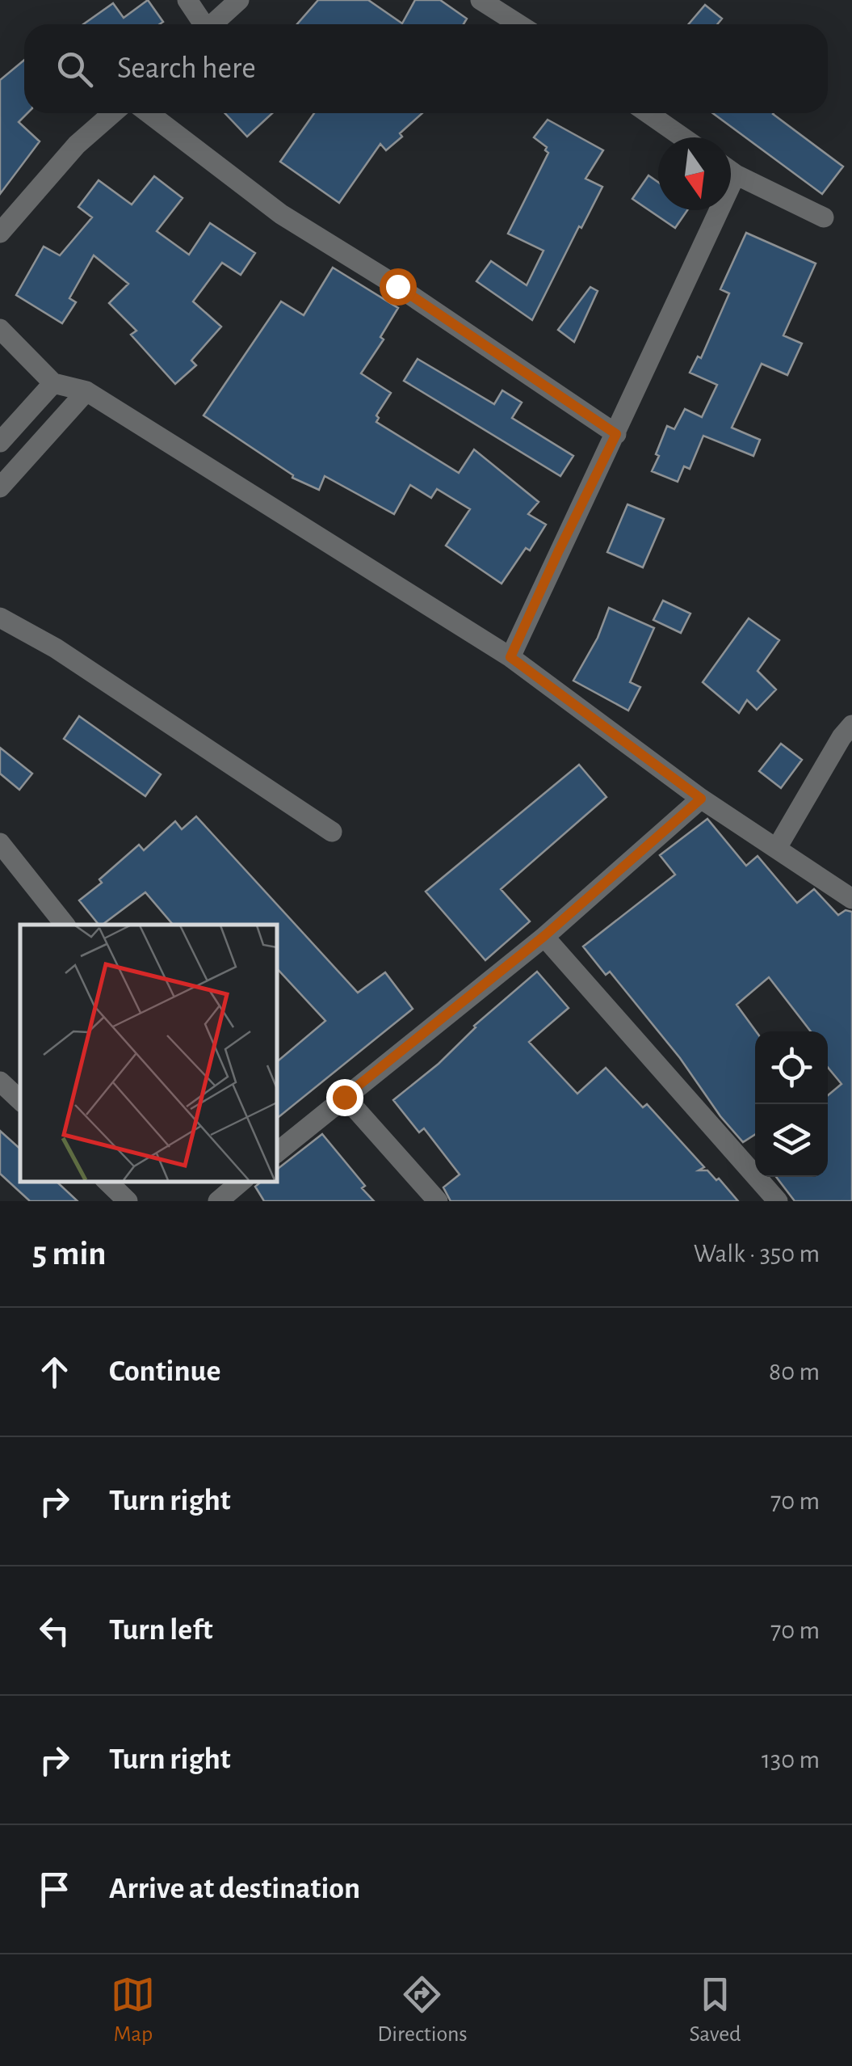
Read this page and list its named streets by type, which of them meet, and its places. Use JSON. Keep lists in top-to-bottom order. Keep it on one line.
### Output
{"north":"bottom","page":{"search":"Search here","heading":["5 min","Walk · 350 m"],"list":[["Continue","80 m"],["Turn right","70 m"],["Turn left","70 m"],["Turn right","130 m"],"Arrive at destination"],"nav":["Map","Directions","Saved"]}}
